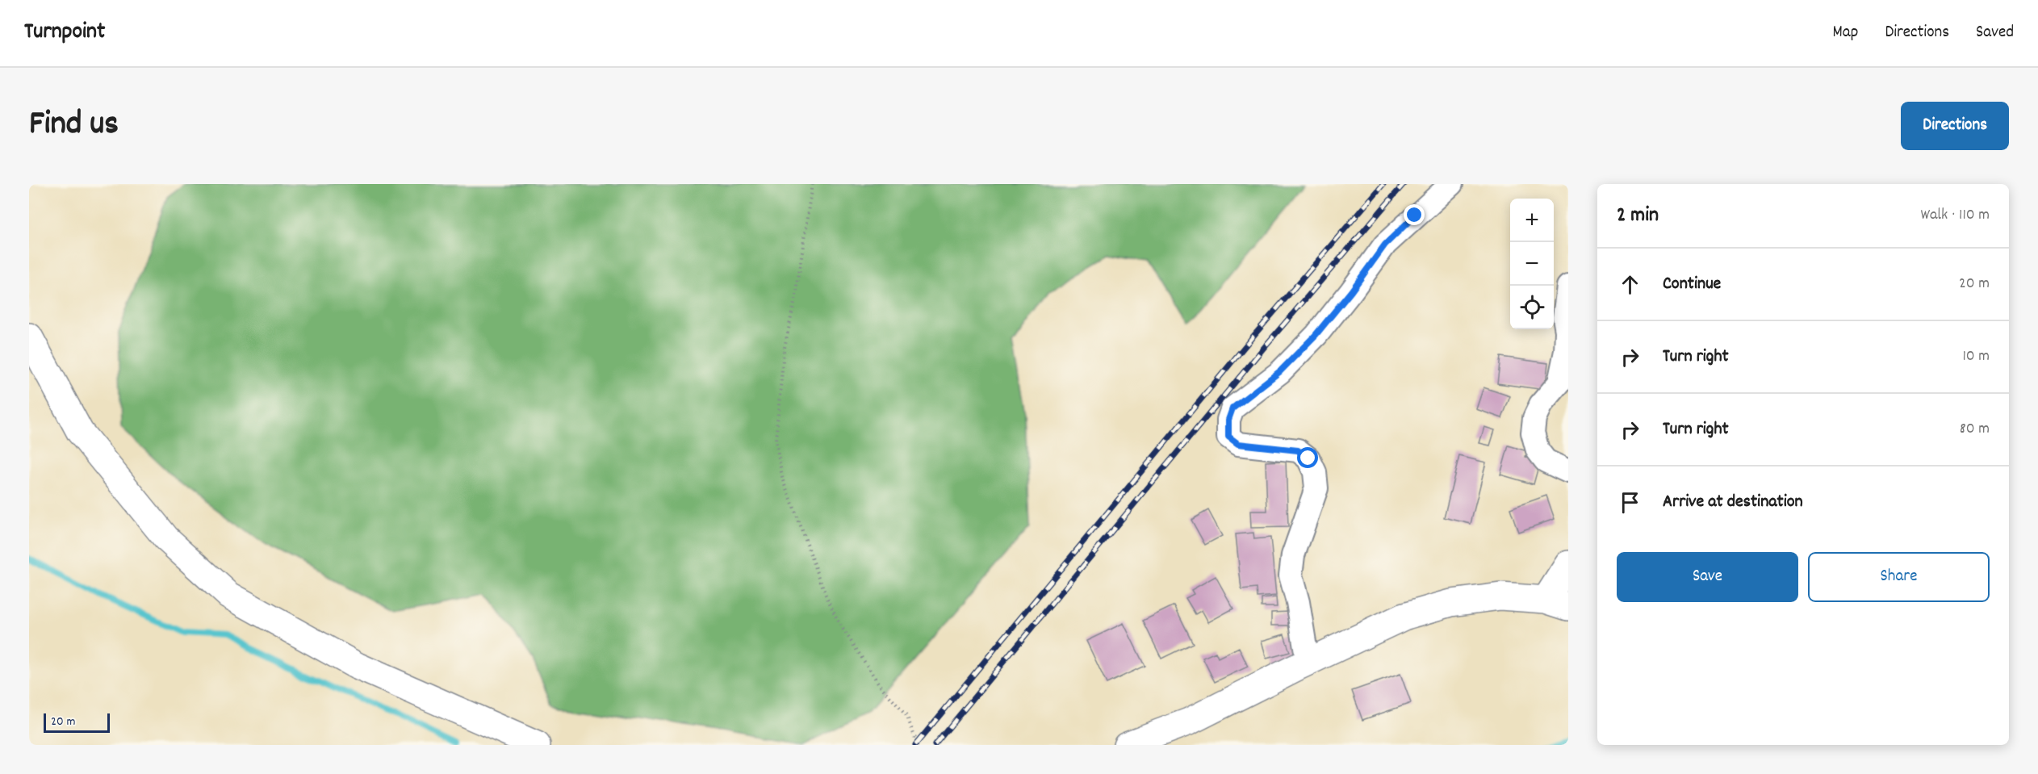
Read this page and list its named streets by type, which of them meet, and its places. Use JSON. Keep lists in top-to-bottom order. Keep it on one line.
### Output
{"scale_bar":"20 m","page":{"header":"Turnpoint","nav":["Map","Directions","Saved"],"title":"Find us","buttons":["Directions",["Save","Share"]],"heading":["2 min","Walk · 110 m"],"map_buttons":["+","−"],"list":[["Continue","20 m"],["Turn right","10 m"],["Turn right","80 m"],"Arrive at destination"],"scale":"20 m"}}
